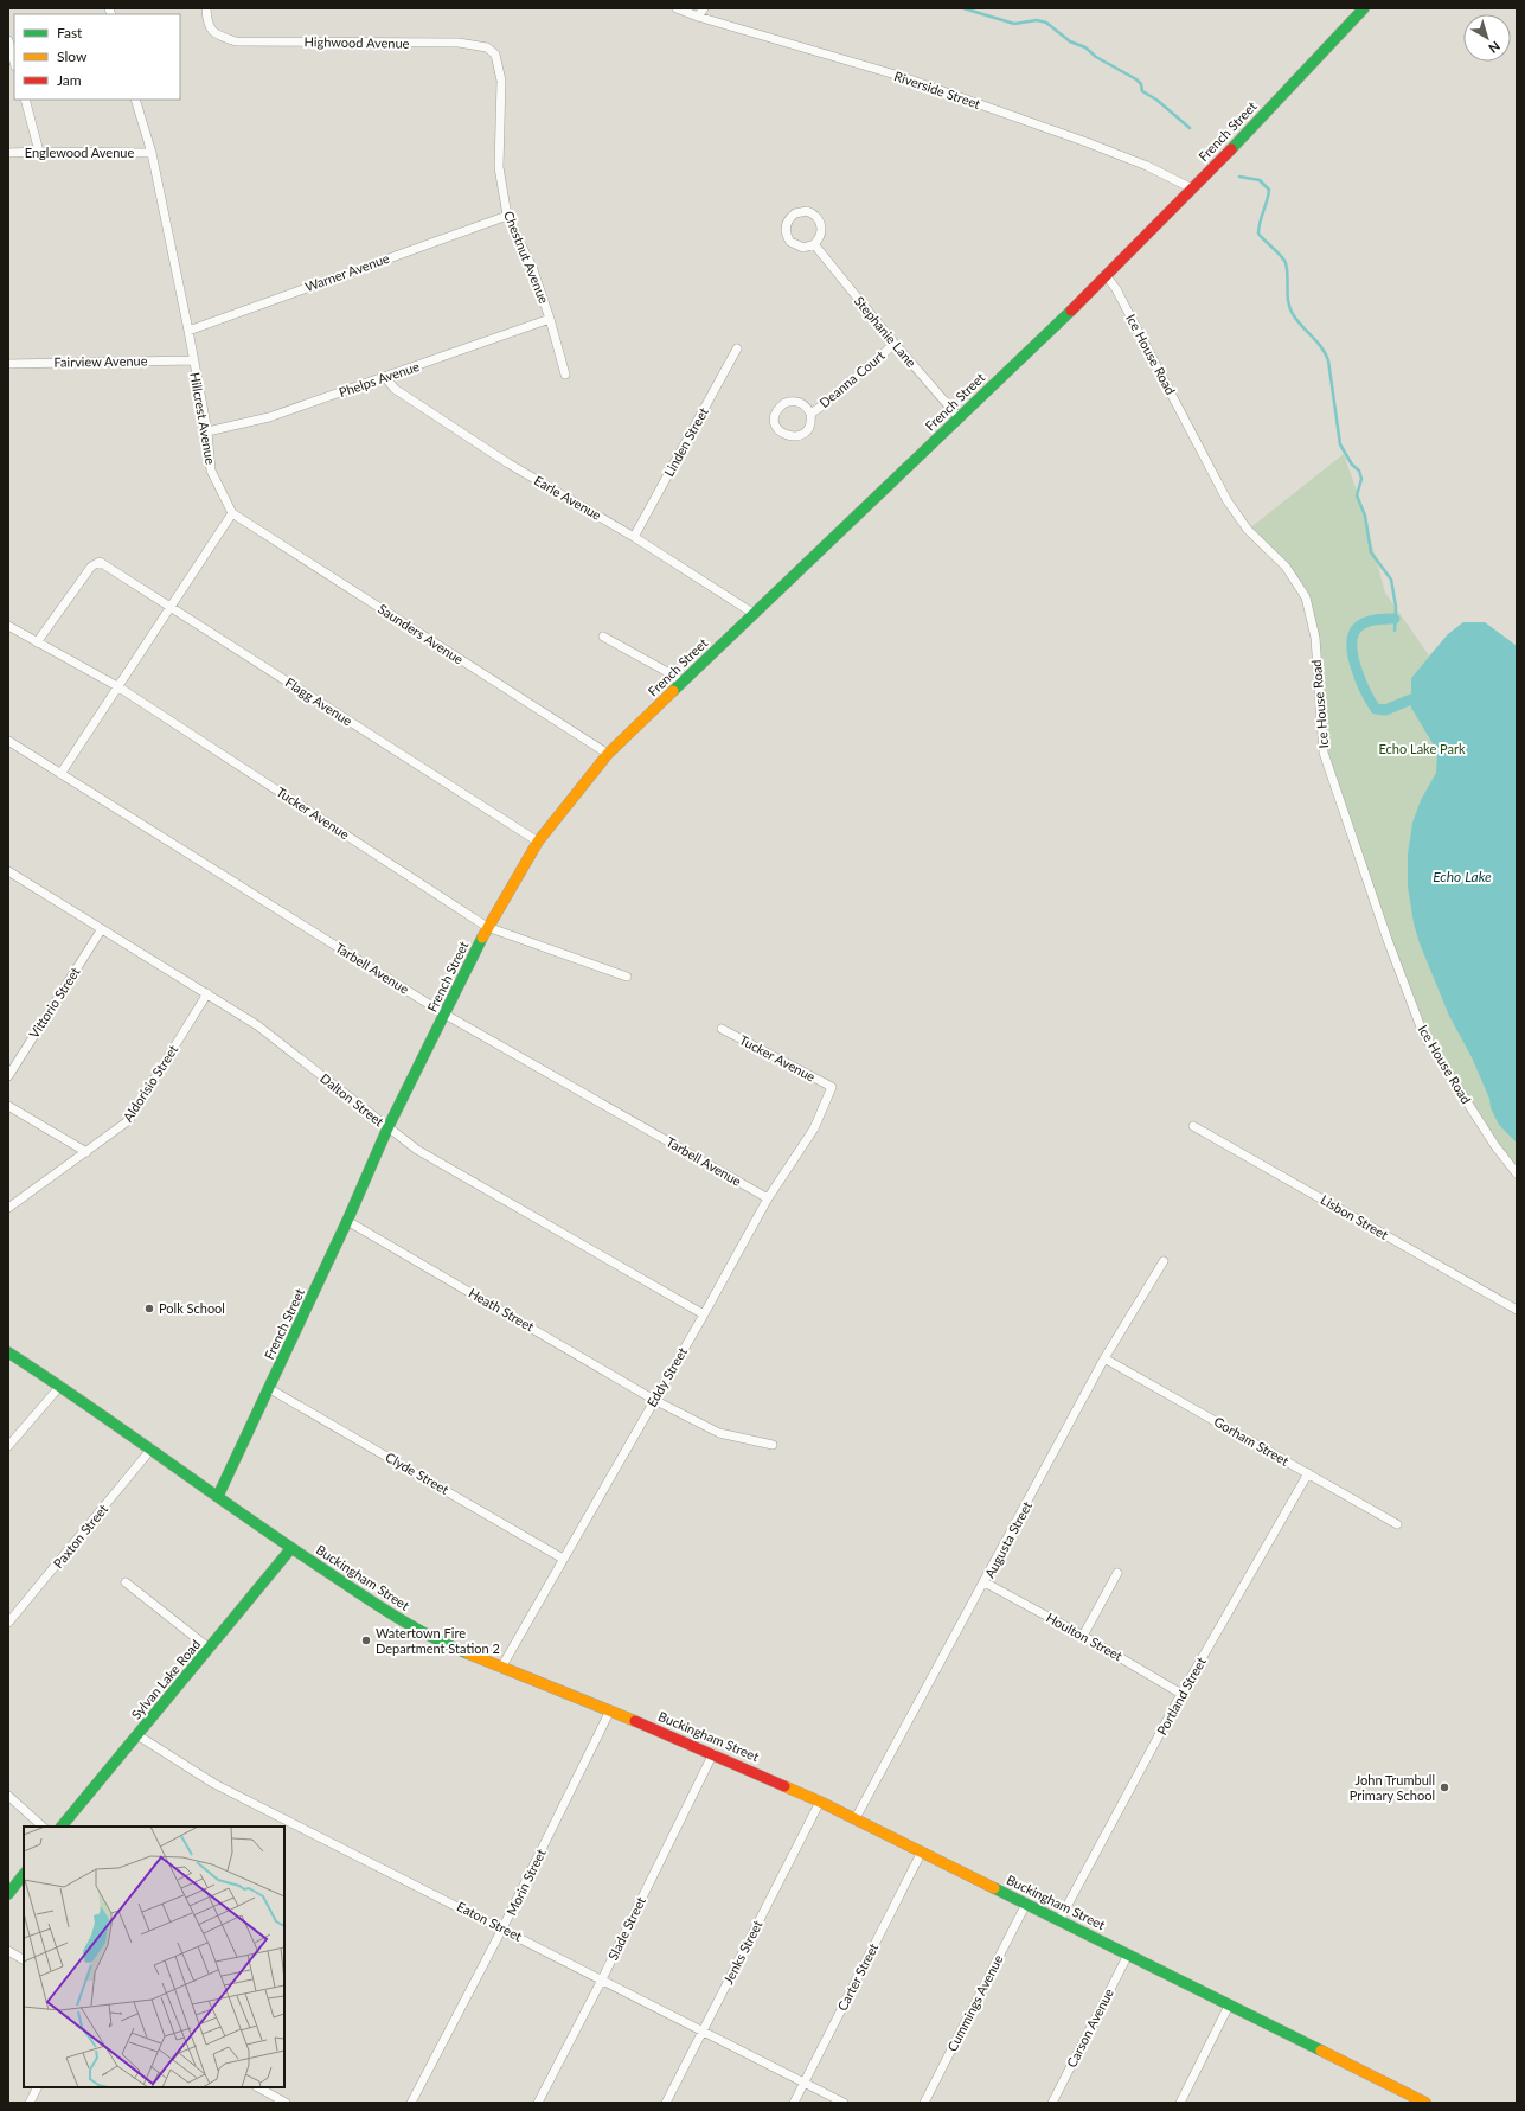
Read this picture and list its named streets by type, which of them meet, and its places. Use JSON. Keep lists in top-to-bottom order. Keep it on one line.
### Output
{"streets":{"main road":["French Street","Buckingham Street","Sylvan Lake Road"],"street":["Highwood Avenue","Riverside Street","Englewood Avenue","Chestnut Avenue","Warner Avenue","Stephanie Lane","Ice House Road","Fairview Avenue","Phelps Avenue","Deanna Court","Hillcrest Avenue","Linden Street","Earle Avenue","Saunders Avenue","Flagg Avenue","Tucker Avenue","Tarbell Avenue","Vittorio Street","Aldorisio Street","Dalton Street","Lisbon Street","Heath Street","Eddy Street","Gorham Street","Clyde Street","Paxton Street","Augusta Street","Houlton Street","Portland Street","Morin Street","Eaton Street","Slade Street","Jenks Street","Carter Street","Cummings Avenue","Carson Avenue"]},"crossings":[["Highwood Avenue","Chestnut Avenue"],["Riverside Street","French Street"],["French Street","Stephanie Lane"],["French Street","Ice House Road"],["French Street","Earle Avenue"],["French Street","Saunders Avenue"],["French Street","Flagg Avenue"],["French Street","Tucker Avenue"],["French Street","Tarbell Avenue"],["French Street","Dalton Street"],["French Street","Heath Street"],["French Street","Clyde Street"],["French Street","Buckingham Street"],["Englewood Avenue","Hillcrest Avenue"],["Chestnut Avenue","Warner Avenue"],["Chestnut Avenue","Phelps Avenue"],["Warner Avenue","Hillcrest Avenue"],["Stephanie Lane","Deanna Court"],["Fairview Avenue","Hillcrest Avenue"],["Phelps Avenue","Hillcrest Avenue"],["Phelps Avenue","Earle Avenue"],["Hillcrest Avenue","Saunders Avenue"],["Linden Street","Earle Avenue"],["Flagg Avenue","Tucker Avenue"],["Tucker Avenue","Eddy Street"],["Tarbell Avenue","Eddy Street"],["Vittorio Street","Dalton Street"],["Aldorisio Street","Dalton Street"],["Dalton Street","Eddy Street"],["Heath Street","Eddy Street"],["Eddy Street","Clyde Street"],["Eddy Street","Buckingham Street"],["Gorham Street","Augusta Street"],["Gorham Street","Portland Street"],["Paxton Street","Buckingham Street"],["Augusta Street","Buckingham Street"],["Augusta Street","Houlton Street"],["Buckingham Street","Sylvan Lake Road"],["Buckingham Street","Portland Street"],["Buckingham Street","Morin Street"],["Buckingham Street","Slade Street"],["Buckingham Street","Jenks Street"],["Buckingham Street","Carter Street"],["Buckingham Street","Cummings Avenue"],["Buckingham Street","Carson Avenue"],["Houlton Street","Portland Street"],["Sylvan Lake Road","Eaton Street"],["Morin Street","Eaton Street"],["Eaton Street","Slade Street"],["Eaton Street","Jenks Street"],["Eaton Street","Carter Street"]],"water":["Echo Lake"],"parks":["Echo Lake Park"],"places":["Polk School","Watertown Fire Department Station 2","John Trumbull Primary School"],"legend":["Fast","Slow","Jam"],"north":"bottom right"}
